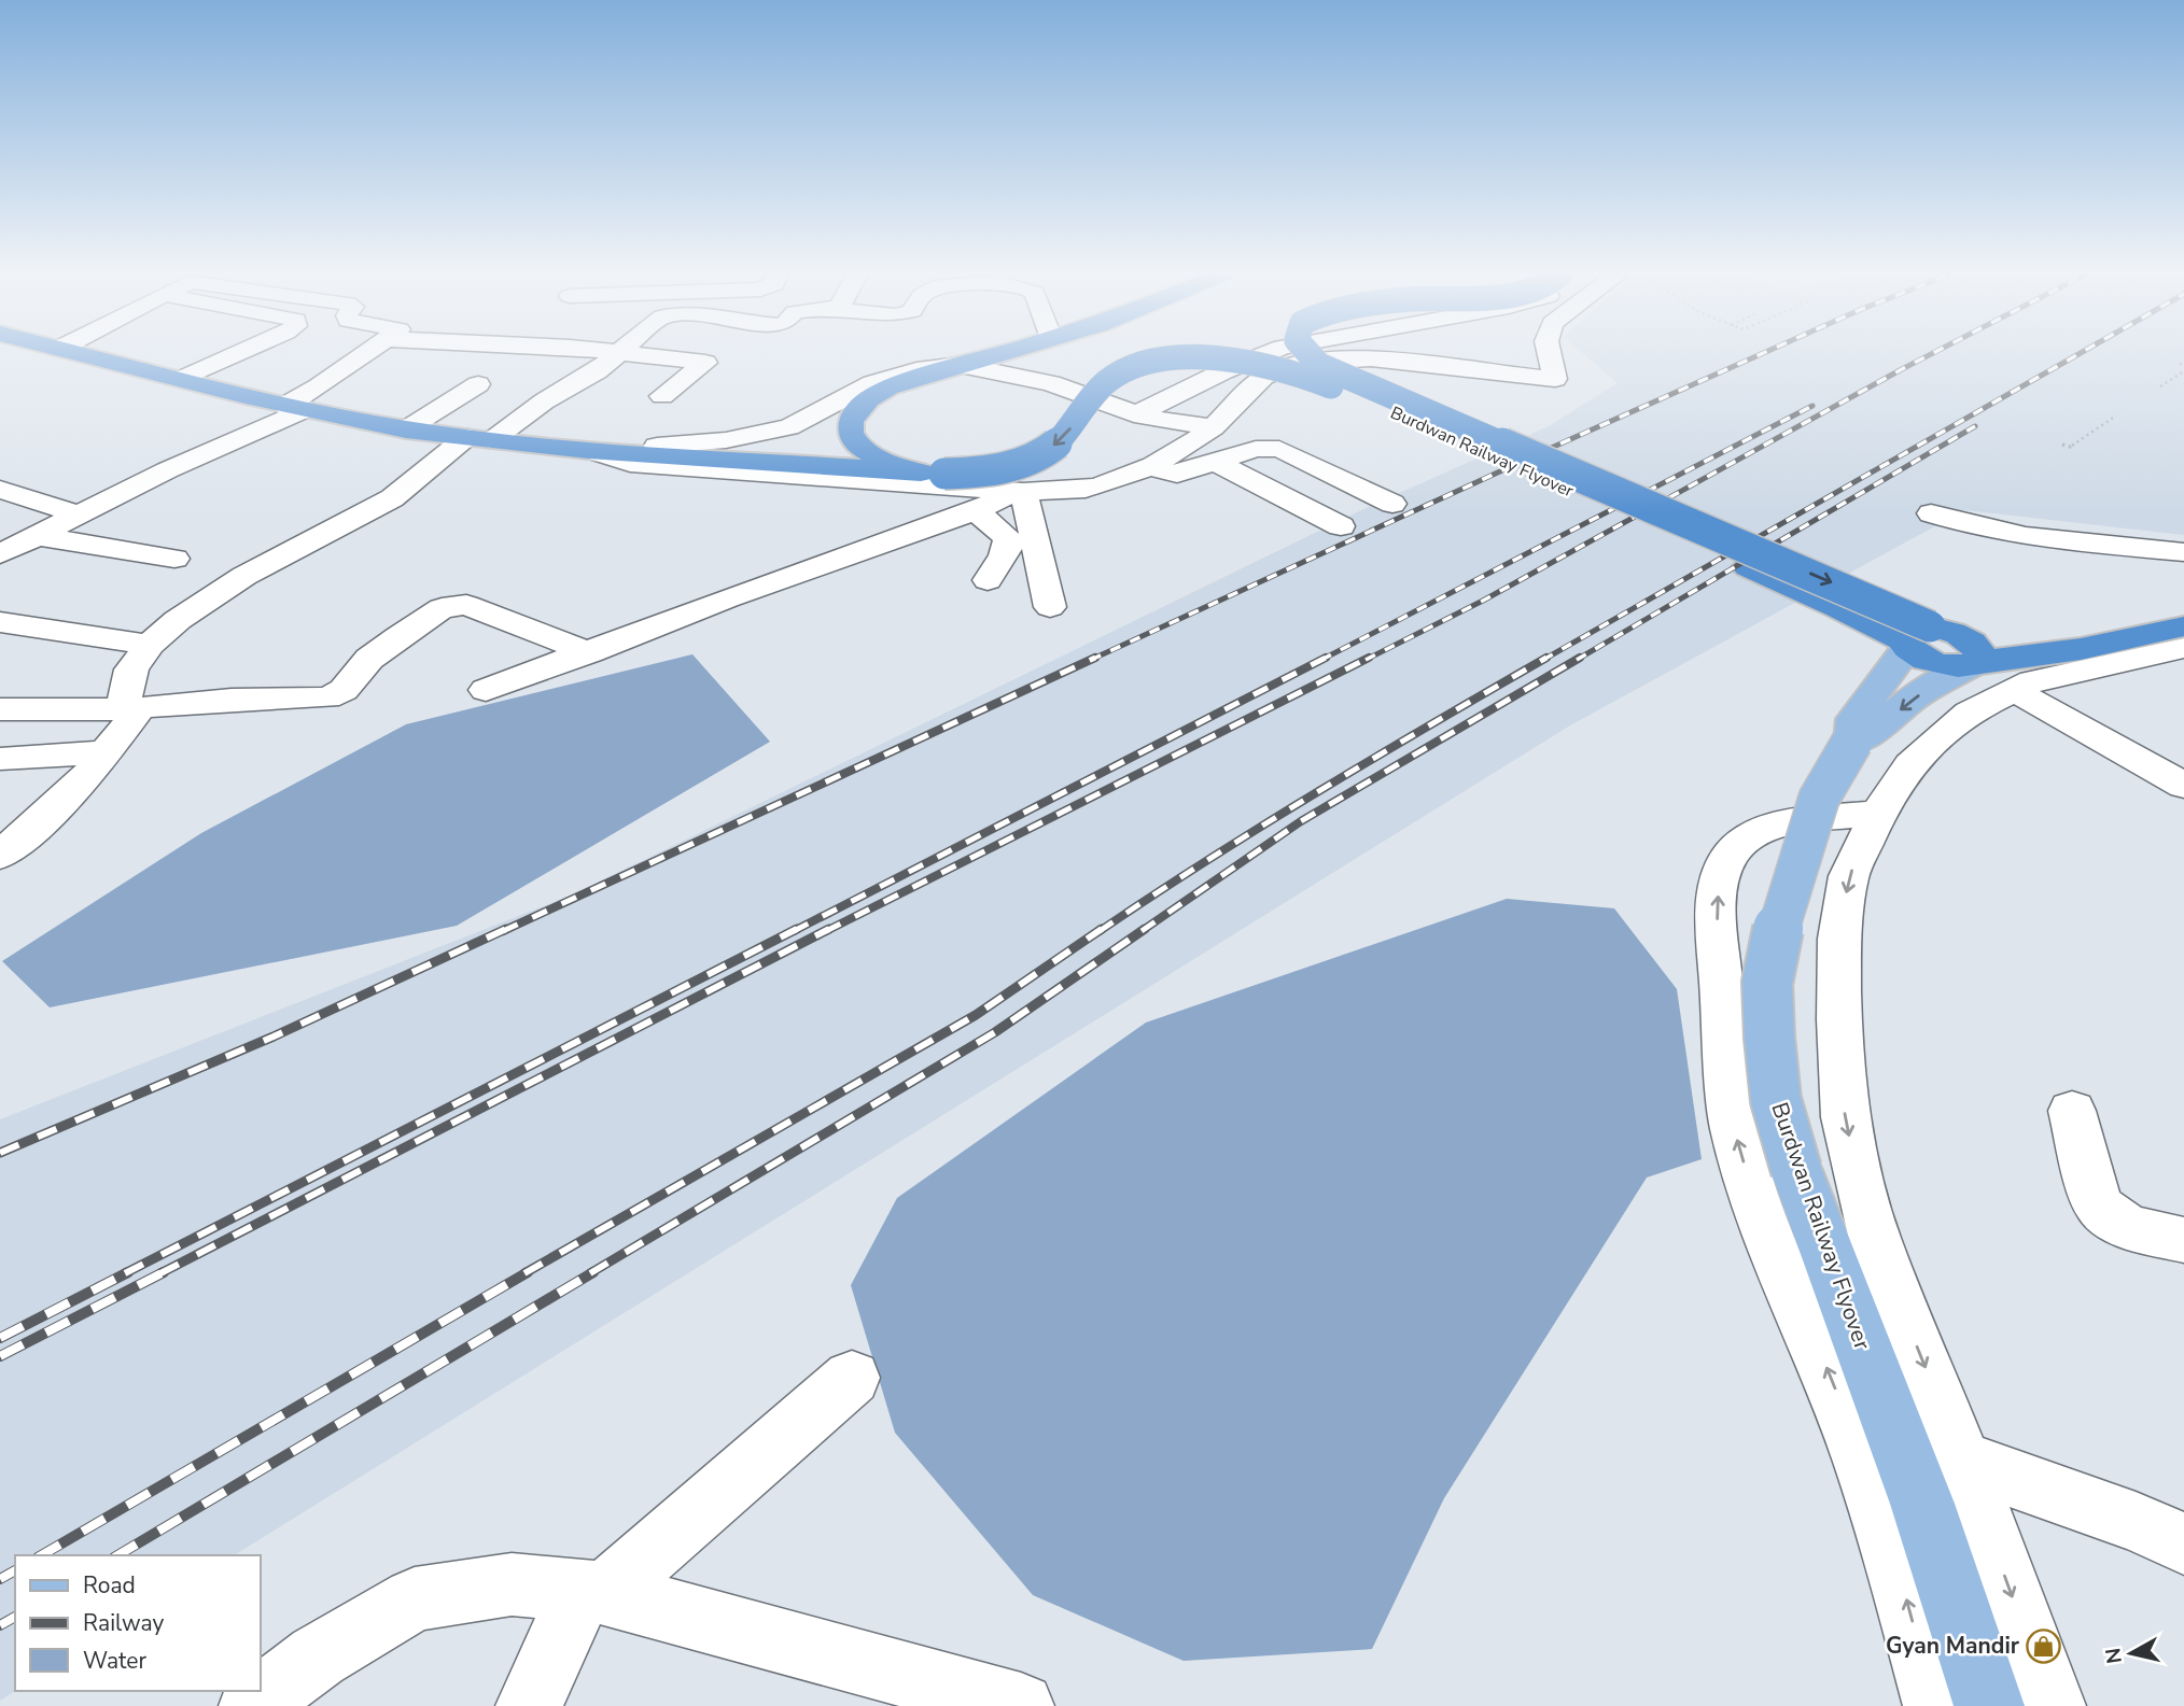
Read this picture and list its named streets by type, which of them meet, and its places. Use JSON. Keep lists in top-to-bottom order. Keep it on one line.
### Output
{"streets":{"highway":["Burdwan Railway Flyover"]},"places":{"shop":["Gyan Mandir"]},"legend":["Road","Railway","Water"],"north":"left"}
